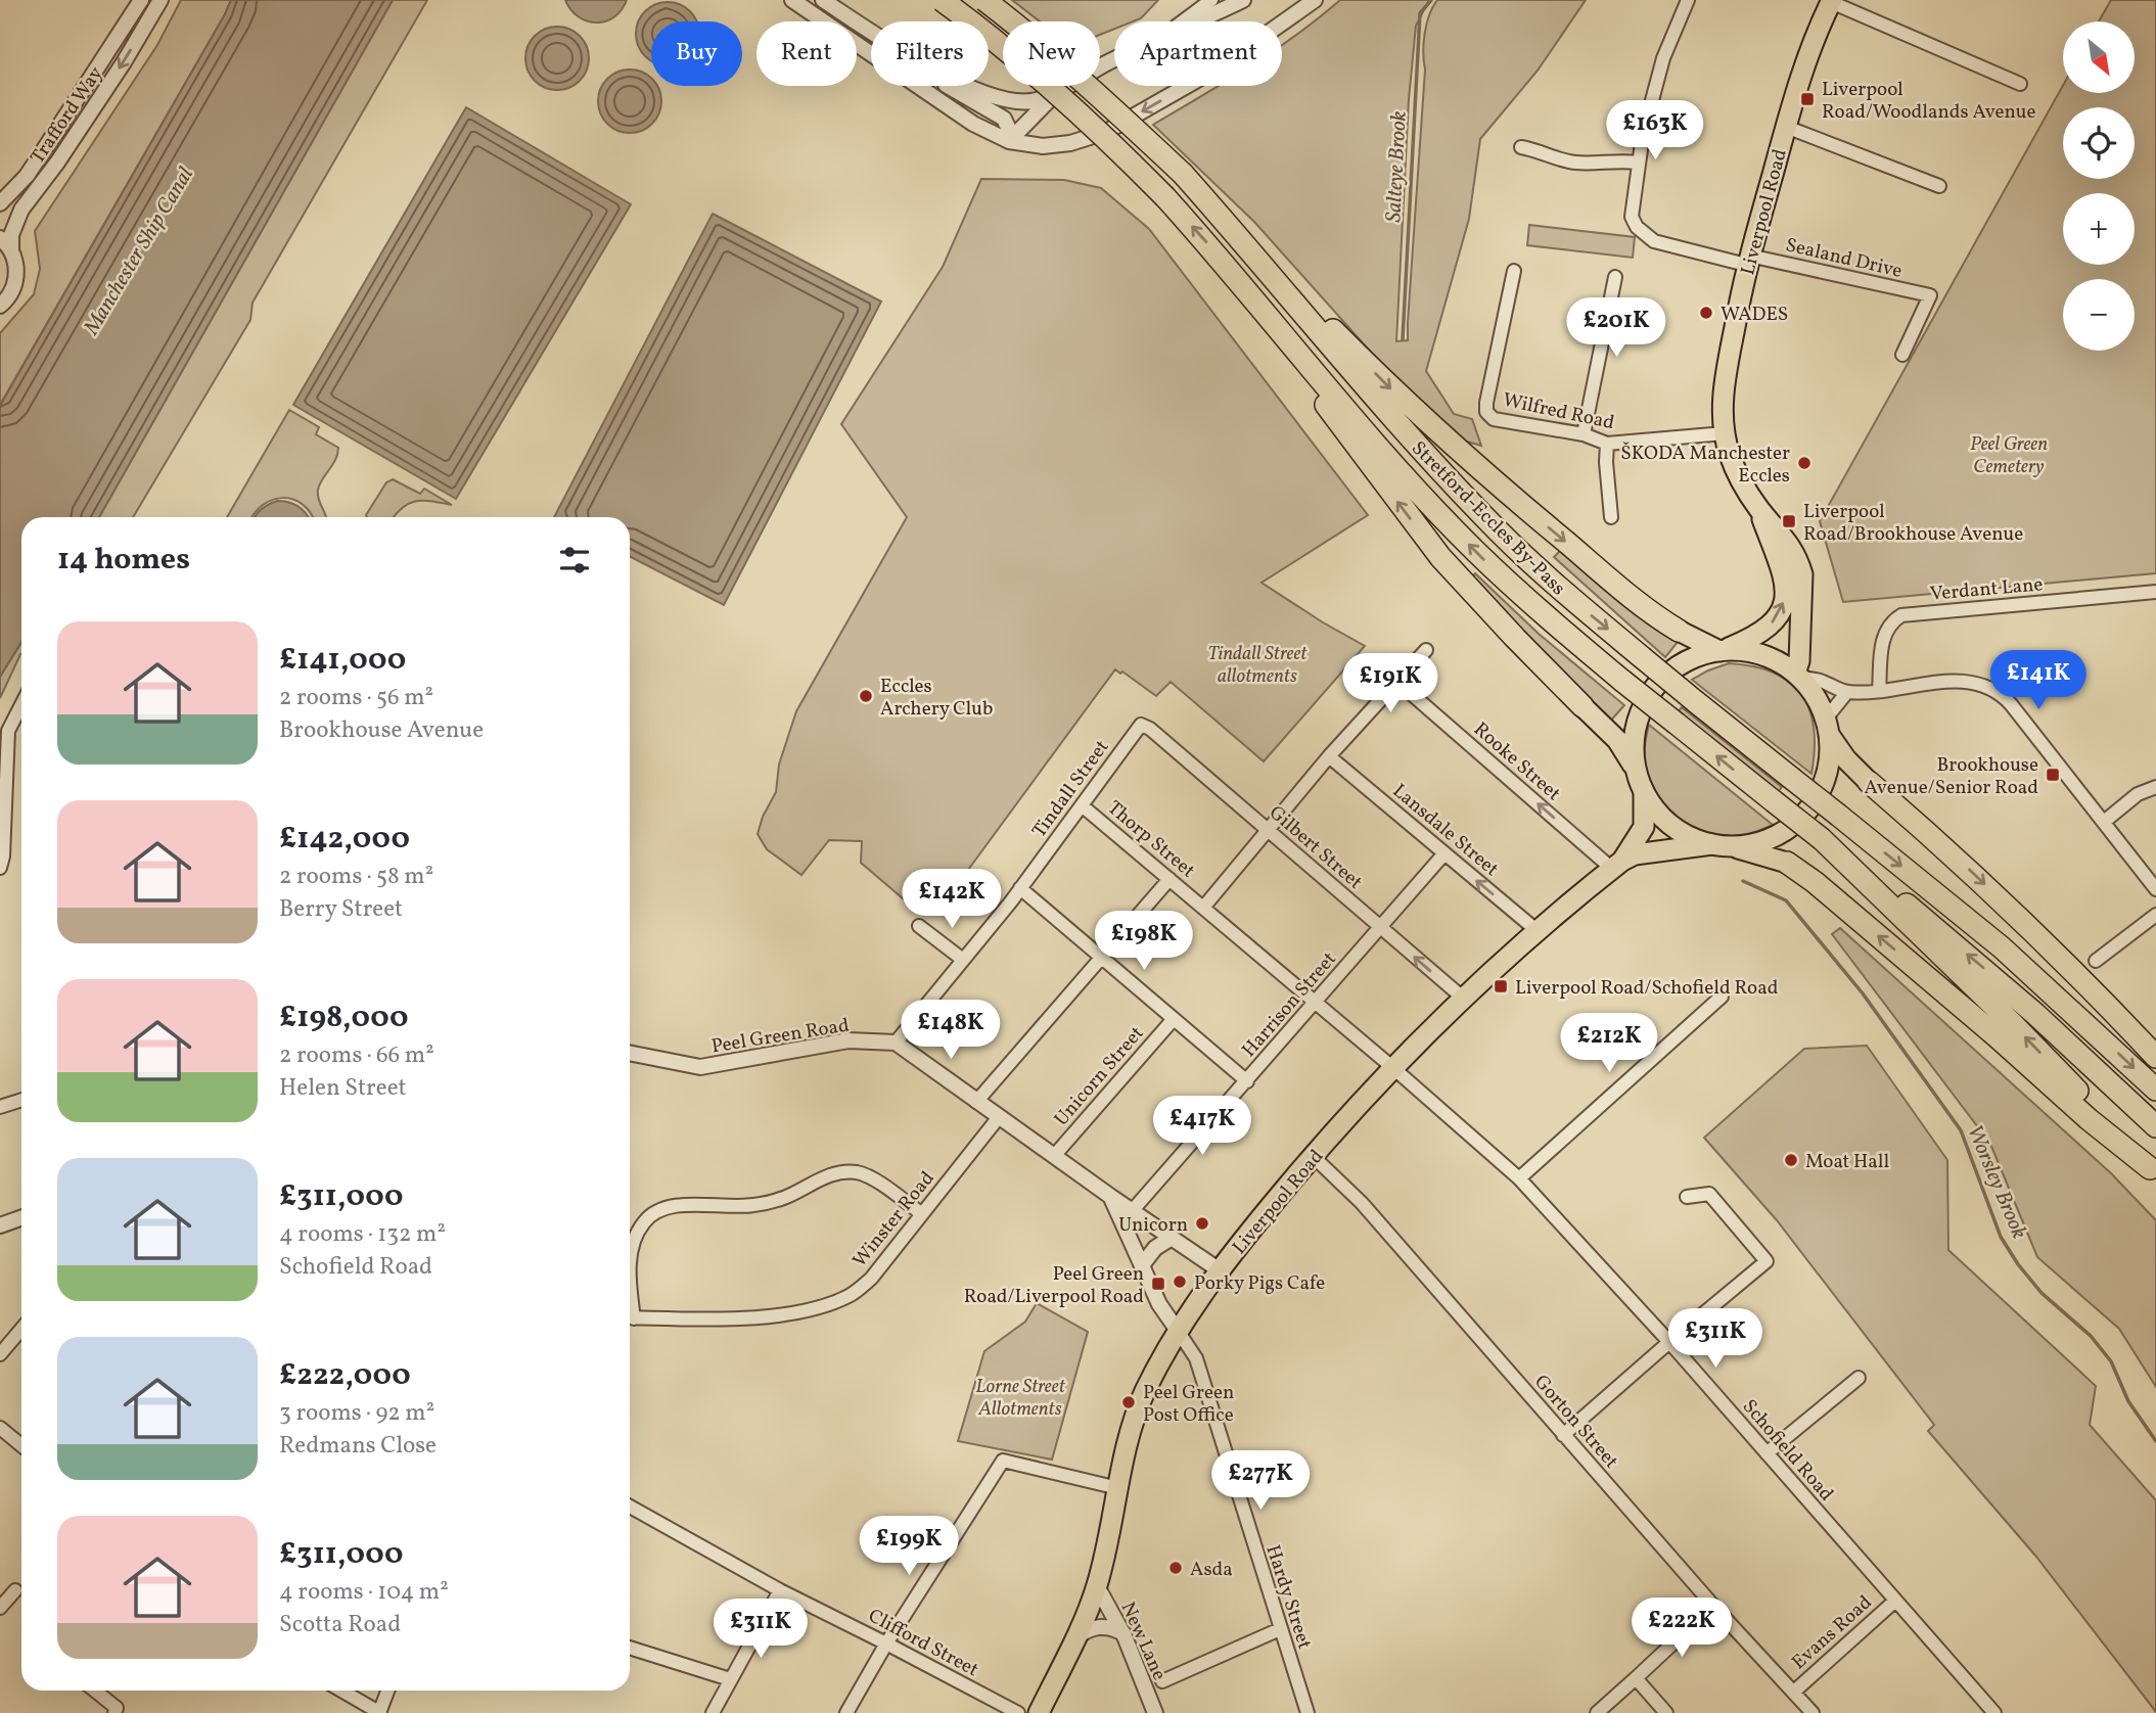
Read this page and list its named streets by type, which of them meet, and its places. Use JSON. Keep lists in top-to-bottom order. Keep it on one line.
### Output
{"streets":{"highway":["Stretford-Eccles By-Pass"],"main road":["Liverpool Road"],"street":["Trafford Way","Sealand Drive","Wilfred Road","Verdant Lane","Rooke Street","Tindall Street","Lansdale Street","Thorp Street","Gilbert Street","Harrison Street","Peel Green Road","Unicorn Street","Winster Road","Gorton Street","Schofield Road","Hardy Street","Evans Road","New Lane","Clifford Street"]},"crossings":[["Liverpool Road","Sealand Drive"],["Liverpool Road","Wilfred Road"],["Liverpool Road","Rooke Street"],["Liverpool Road","Lansdale Street"],["Liverpool Road","Thorp Street"],["Liverpool Road","Gilbert Street"],["Liverpool Road","Gorton Street"],["Liverpool Road","Schofield Road"],["Liverpool Road","Hardy Street"],["Liverpool Road","New Lane"],["Tindall Street","Thorp Street"],["Tindall Street","Gilbert Street"],["Tindall Street","Peel Green Road"],["Lansdale Street","Harrison Street"],["Thorp Street","Harrison Street"],["Thorp Street","Schofield Road"],["Gilbert Street","Harrison Street"],["Gorton Street","Evans Road"],["Schofield Road","Evans Road"]],"one_way":["Rooke Street","Lansdale Street"],"water":["Salteye Brook","Manchester Ship Canal","Worsley Brook"],"parks":["Peel Green Cemetery","Tindall Street allotments","Lorne Street Allotments"],"places":{"transit":["Liverpool Road/Woodlands Avenue","Liverpool Road/Brookhouse Avenue","Brookhouse Avenue/Senior Road","Liverpool Road/Schofield Road","Peel Green Road/Liverpool Road"],"other":["WADES","ŠKODA Manchester Eccles","Eccles Archery Club","Moat Hall","Unicorn","Porky Pigs Cafe","Peel Green Post Office","Asda"]},"north":"bottom right","page":{"map_buttons":["+","−"],"chip":["Buy","Rent","Filters","New","Apartment"],"price":["£163K","£201K","£141K","£191K","£142K","£198K","£148K","£212K","£417K","£311K","£277K","£199K","£222K","£311K"],"heading":"14 homes","list":[{"name":"£141,000","note":"2 rooms · 56 m² · Brookhouse Avenue"},{"name":"£142,000","note":"2 rooms · 58 m² · Berry Street"},{"name":"£198,000","note":"2 rooms · 66 m² · Helen Street"},{"name":"£311,000","note":"4 rooms · 132 m² · Schofield Road"},{"name":"£222,000","note":"3 rooms · 92 m² · Redmans Close"},{"name":"£311,000","note":"4 rooms · 104 m² · Scotta Road"}]}}
